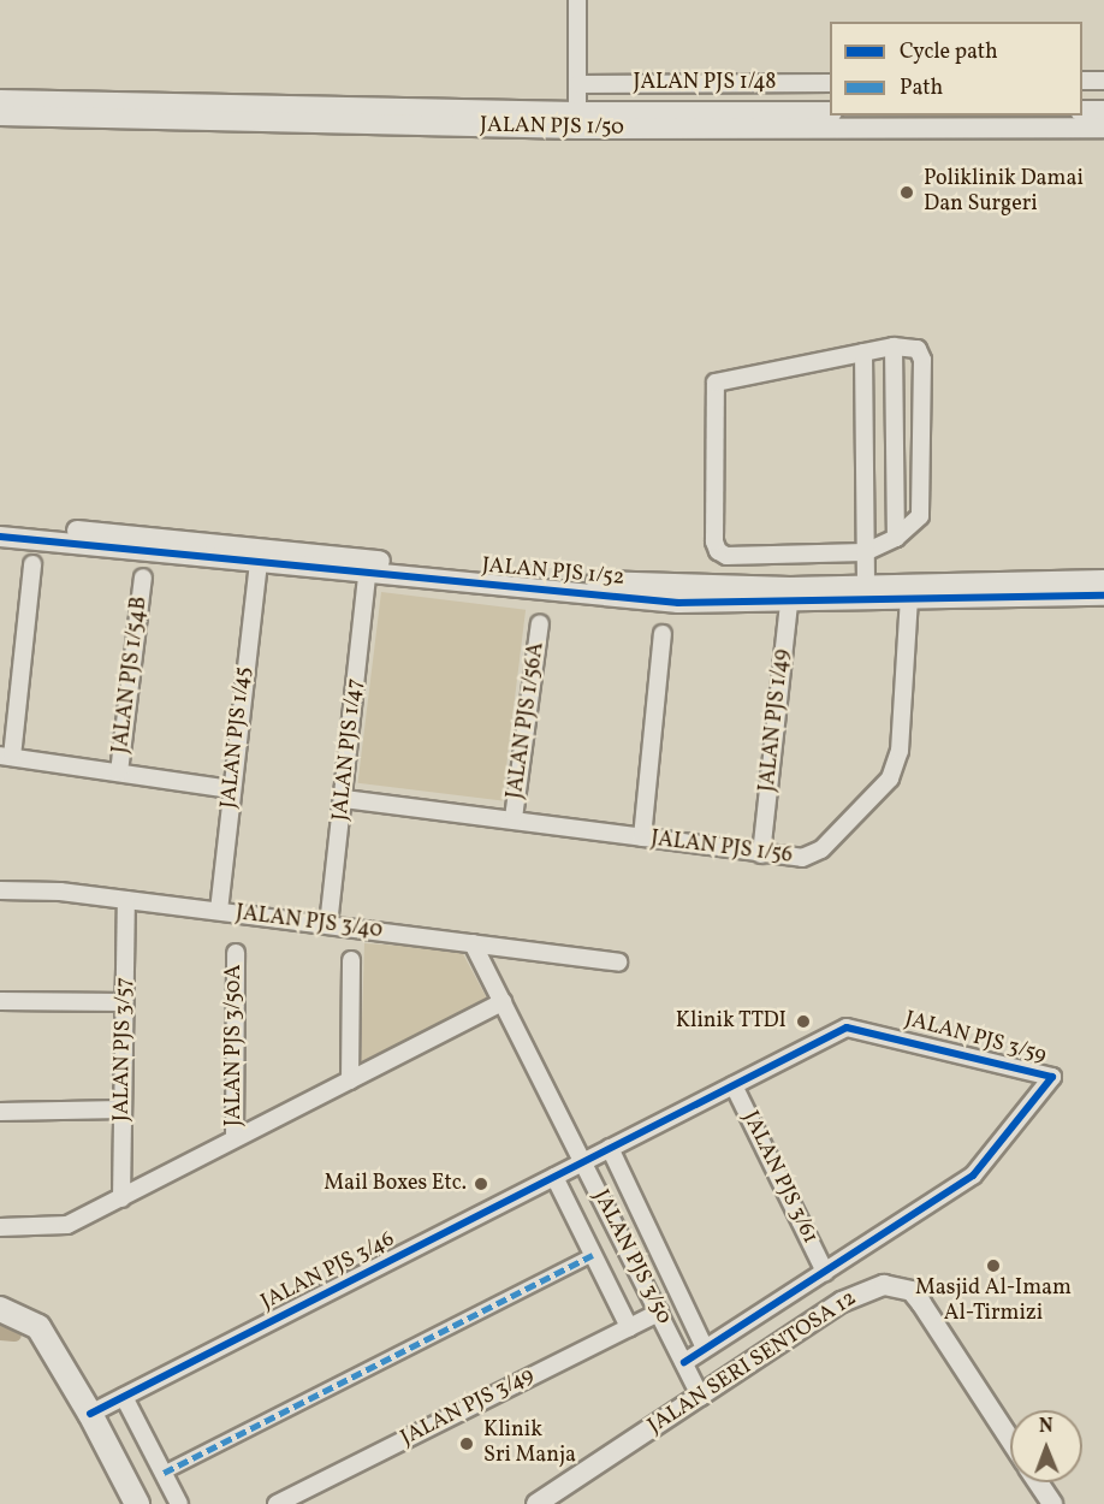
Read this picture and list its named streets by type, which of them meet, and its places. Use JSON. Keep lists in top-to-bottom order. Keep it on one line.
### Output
{"streets":{"street":["JALAN PJS 1/48","JALAN PJS 1/50","JALAN PJS 1/52","JALAN PJS 1/54B","JALAN PJS 1/56A","JALAN PJS 1/49","JALAN PJS 1/45","JALAN PJS 1/47","JALAN PJS 1/56","JALAN PJS 3/40","JALAN PJS 3/59","JALAN PJS 3/50A","JALAN PJS 3/57","JALAN PJS 3/61","JALAN PJS 3/50","JALAN PJS 3/46","JALAN SERI SENTOSA 12","JALAN PJS 3/49"]},"crossings":[["JALAN PJS 1/52","JALAN PJS 1/49"],["JALAN PJS 1/52","JALAN PJS 1/45"],["JALAN PJS 1/52","JALAN PJS 1/47"],["JALAN PJS 1/52","JALAN PJS 1/56"],["JALAN PJS 1/56A","JALAN PJS 1/56"],["JALAN PJS 1/49","JALAN PJS 1/56"],["JALAN PJS 1/45","JALAN PJS 3/40"],["JALAN PJS 1/47","JALAN PJS 1/56"],["JALAN PJS 1/47","JALAN PJS 3/40"],["JALAN PJS 3/40","JALAN PJS 3/57"],["JALAN PJS 3/40","JALAN PJS 3/50"],["JALAN PJS 3/59","JALAN PJS 3/61"],["JALAN PJS 3/59","JALAN PJS 3/50"],["JALAN PJS 3/59","JALAN PJS 3/46"],["JALAN PJS 3/50","JALAN PJS 3/46"],["JALAN PJS 3/50","JALAN SERI SENTOSA 12"],["JALAN PJS 3/50","JALAN PJS 3/49"]],"places":["Poliklinik Damai Dan Surgeri","Klinik TTDI","Mail Boxes Etc.","Masjid Al-Imam Al-Tirmizi","Klinik Sri Manja"],"legend":["Cycle path","Path"],"north":"top"}
